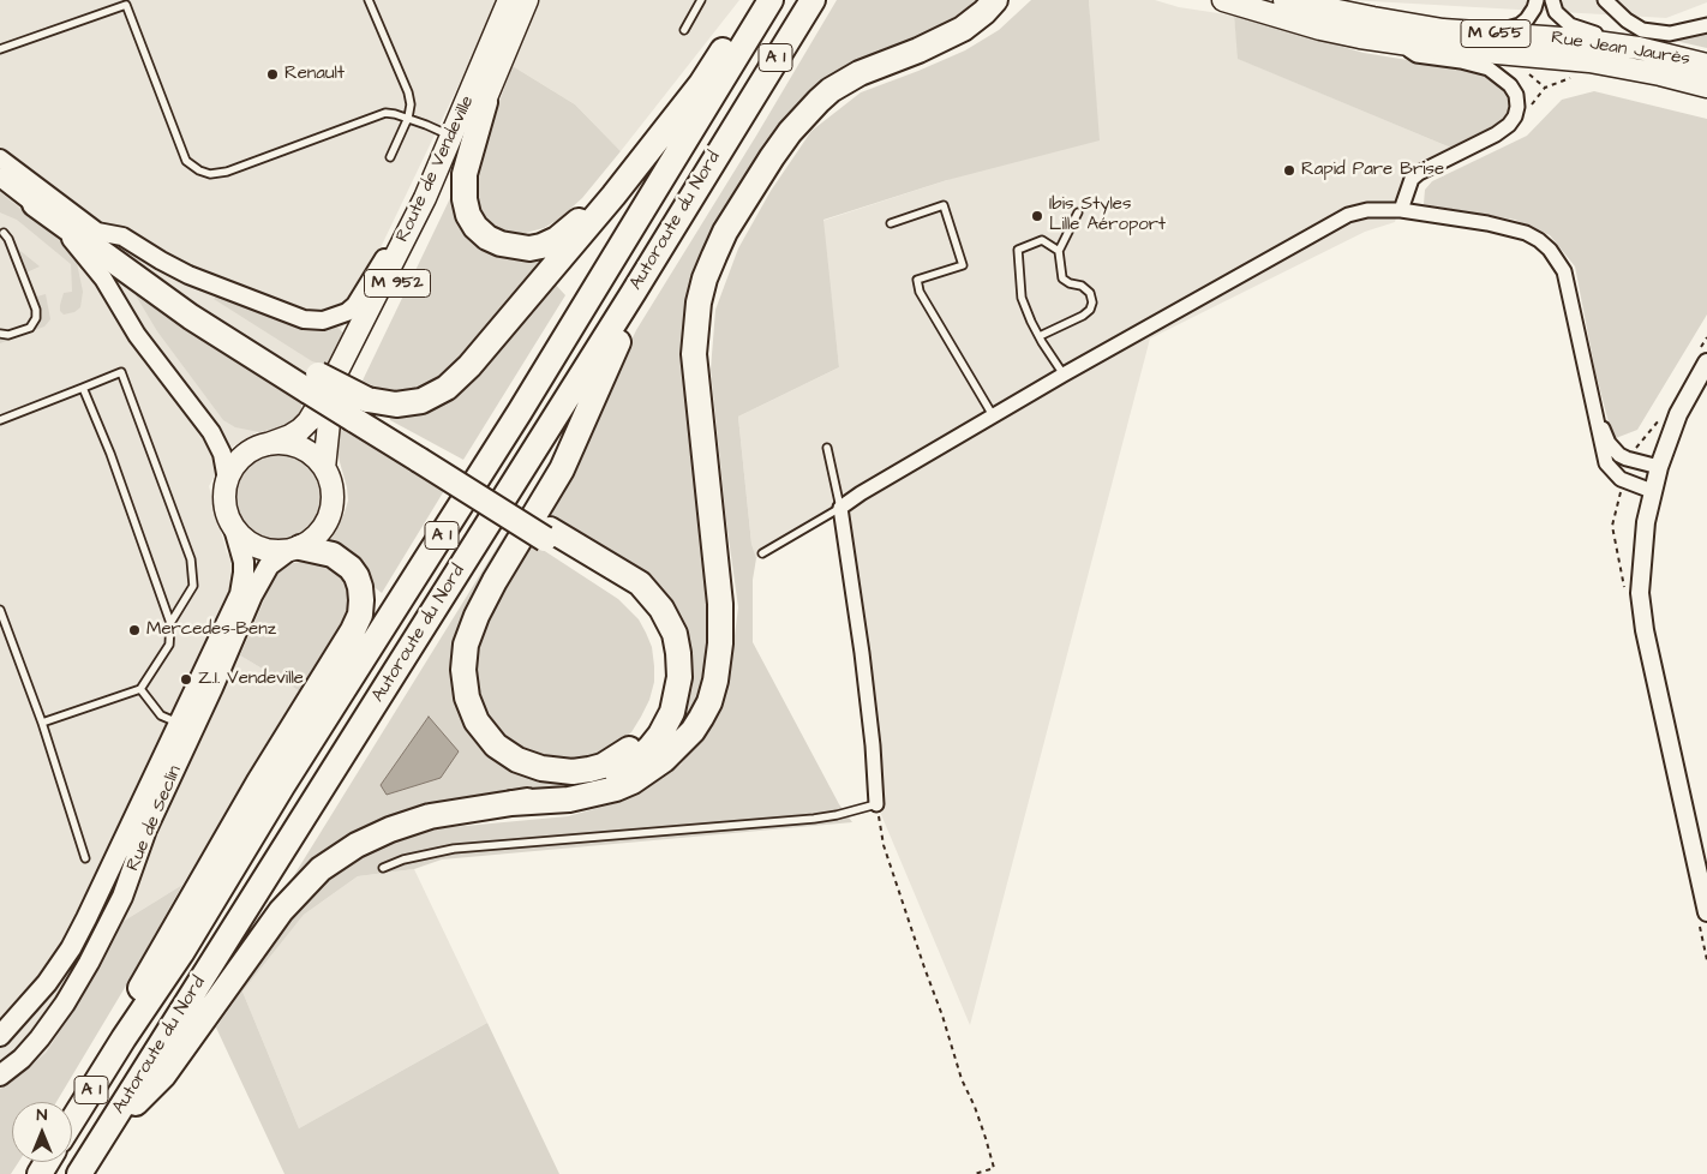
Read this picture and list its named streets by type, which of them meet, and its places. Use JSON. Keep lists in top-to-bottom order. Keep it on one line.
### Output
{"streets":{"highway":["A 1","Autoroute du Nord"],"main road":["M 655","Rue Jean Jaurès","Route de Vendeville","M 952","Rue de Seclin"]},"crossings":[["Route de Vendeville","Rue de Seclin"]],"places":["Renault","Rapid Pare Brise","Ibis Styles Lille Aéroport","Mercedes-Benz","Z.I. Vendeville"],"north":"top"}
